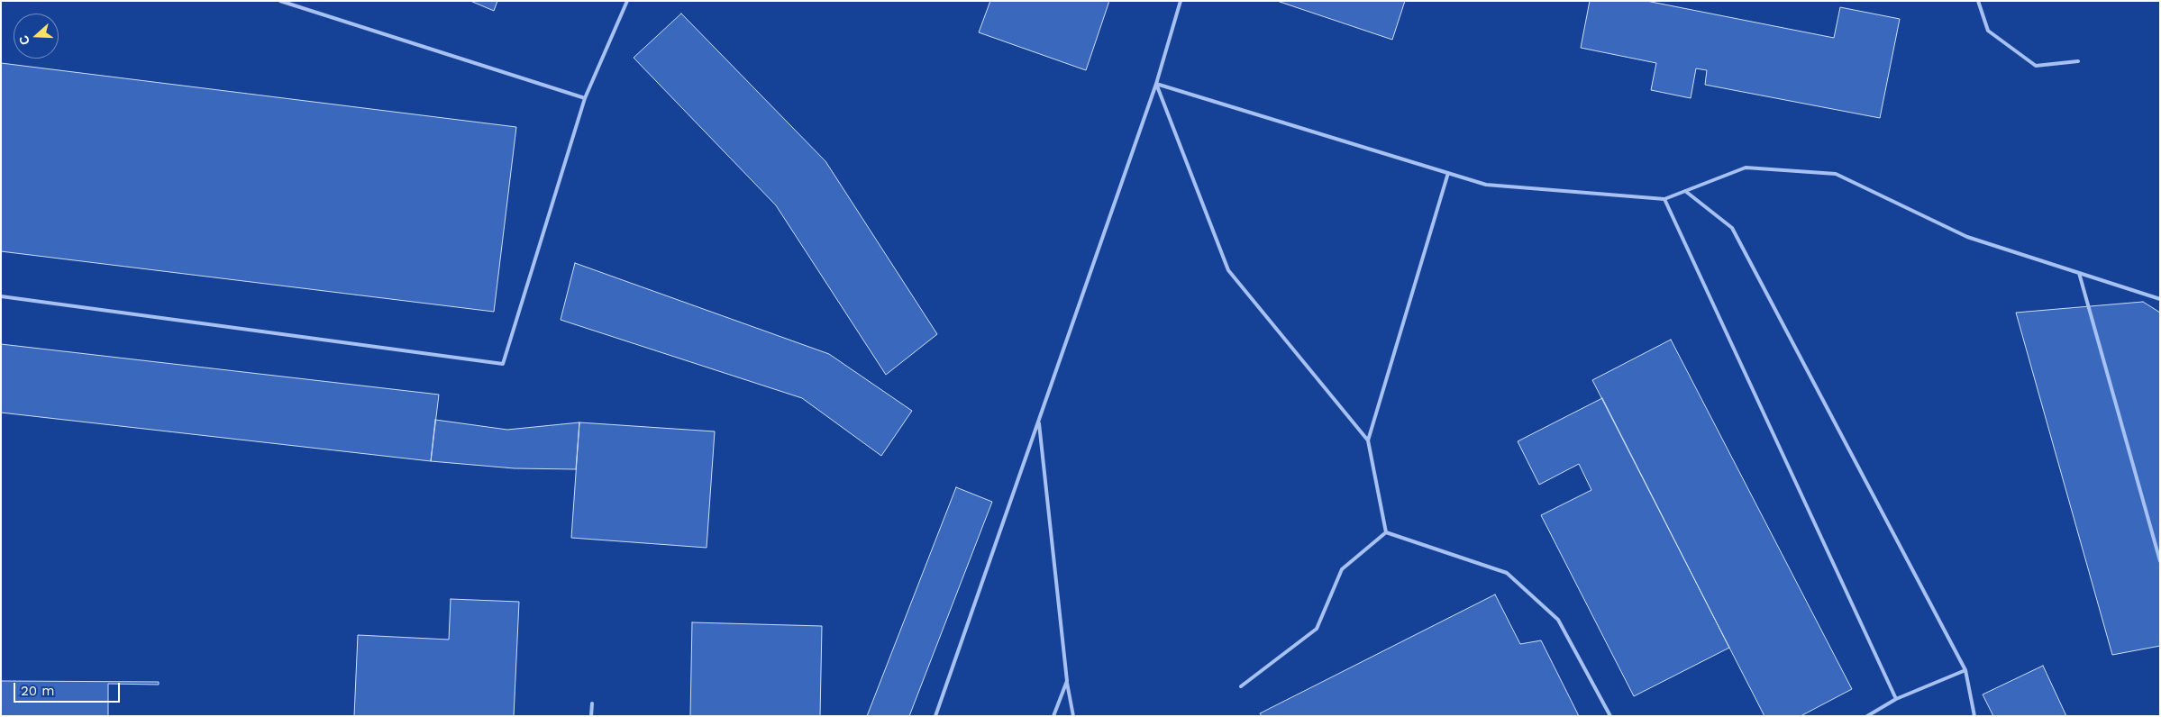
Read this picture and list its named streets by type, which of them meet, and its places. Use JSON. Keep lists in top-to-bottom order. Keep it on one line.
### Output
{"scale_bar":"20 m","north":"left"}
